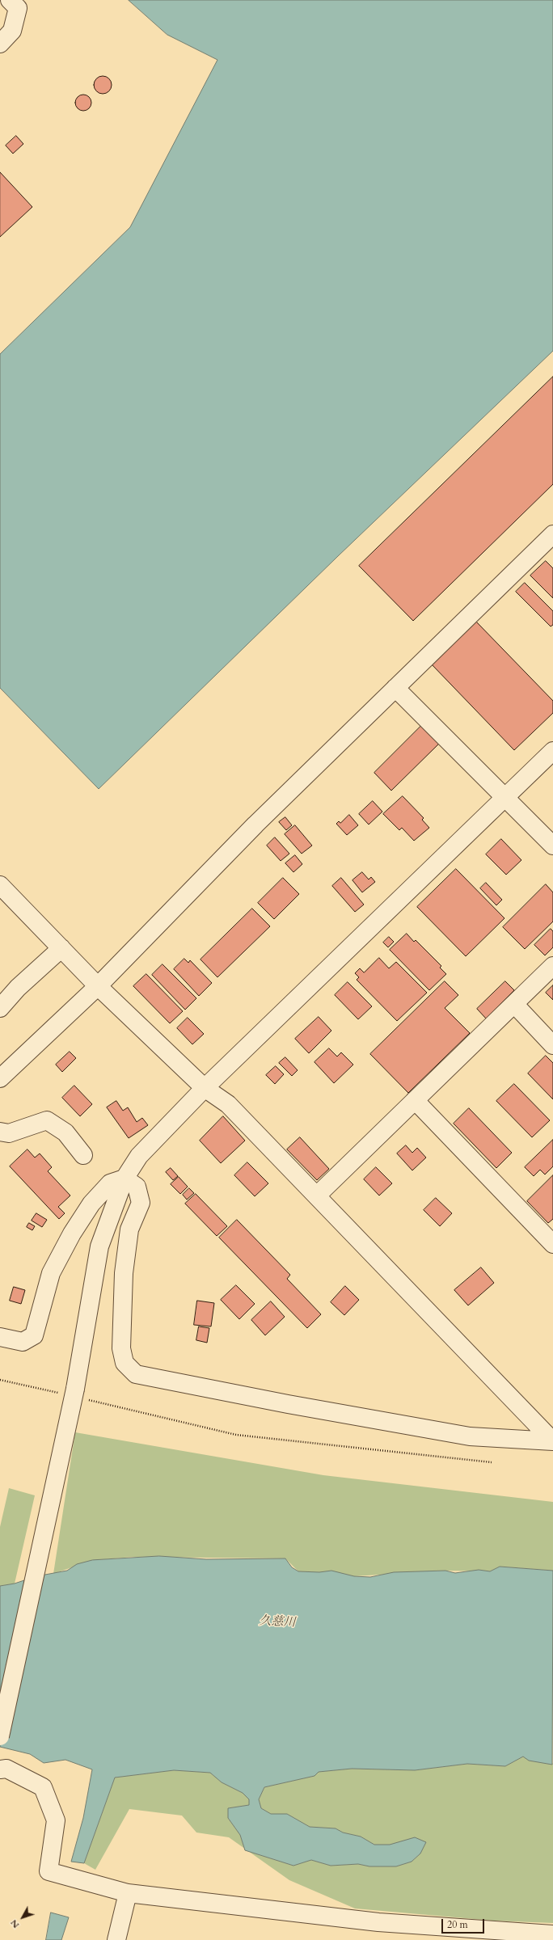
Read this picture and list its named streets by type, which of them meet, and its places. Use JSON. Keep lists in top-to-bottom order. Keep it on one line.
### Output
{"water":["久慈川"],"scale_bar":"20 m","north":"bottom left"}
